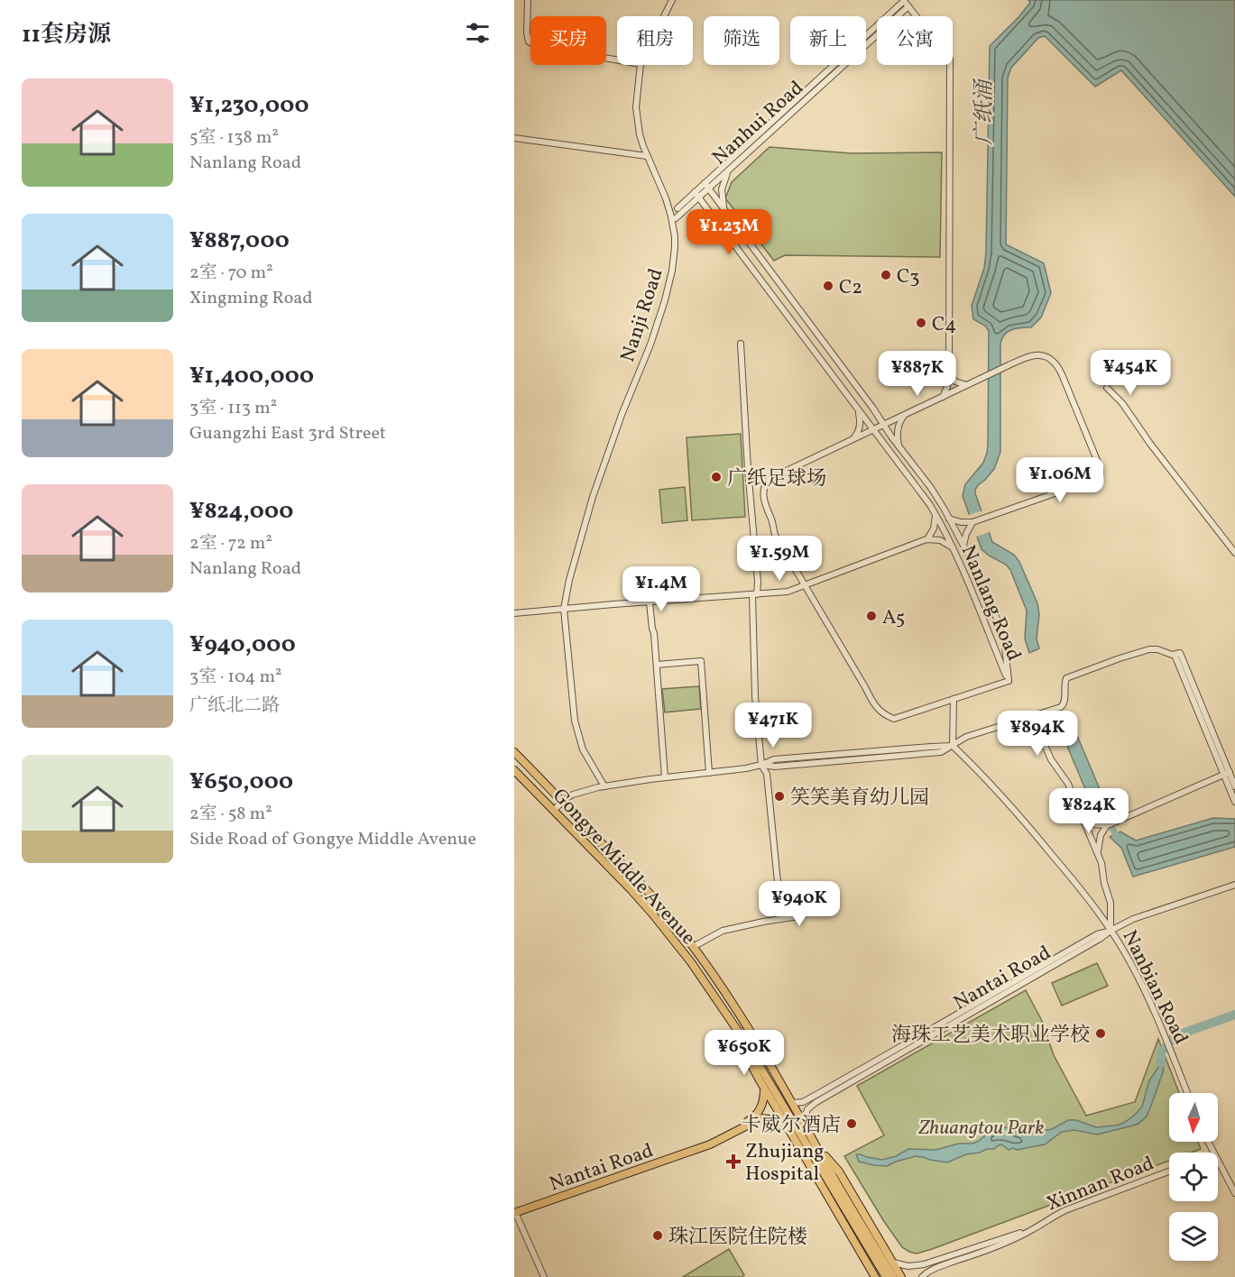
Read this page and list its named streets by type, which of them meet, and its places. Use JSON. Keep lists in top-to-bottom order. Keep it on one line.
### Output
{"streets":{"main road":["Gongye Middle Avenue","Nantai Road"],"street":["Nanhui Road","Nanji Road","Nanlang Road","Nanbian Road","Xinnan Road"]},"crossings":[["Nanhui Road","Nanlang Road"],["Nantai Road","Nanbian Road"]],"water":["广纸涌"],"parks":["Zhuangtou Park"],"places":{"other":["C3","C2","C4","广纸足球场","A5","笑笑美育幼儿园","海珠工艺美术职业学校","卡威尔酒店","珠江医院住院楼"],"health":["Zhujiang Hospital"]},"north":"bottom","page":{"heading":"11套房源","chip":["买房","租房","筛选","新上","公寓"],"list":[{"name":"¥1,230,000","note":"5室 · 138 m² · Nanlang Road"},{"name":"¥887,000","note":"2室 · 70 m² · Xingming Road"},{"name":"¥1,400,000","note":"3室 · 113 m² · Guangzhi East 3rd Street"},{"name":"¥824,000","note":"2室 · 72 m² · Nanlang Road"},{"name":"¥940,000","note":"3室 · 104 m² · 广纸北二路"},{"name":"¥650,000","note":"2室 · 58 m² · Side Road of Gongye Middle Avenue"}],"price":["¥1.23M","¥454K","¥887K","¥1.06M","¥1.59M","¥1.4M","¥471K","¥894K","¥824K","¥940K","¥650K"]}}
